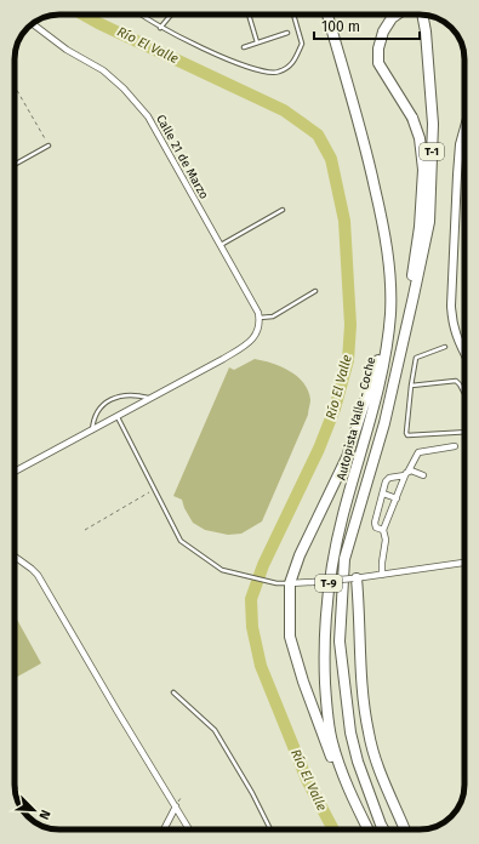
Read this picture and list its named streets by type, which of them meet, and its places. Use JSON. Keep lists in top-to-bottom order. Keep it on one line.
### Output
{"streets":{"highway":["T-1","Autopista Valle - Coche","T-9"],"street":["Calle 21 de Marzo"]},"crossings":[["T-1","T-9"]],"water":["Río El Valle"],"scale_bar":"100 m","north":"bottom right"}
